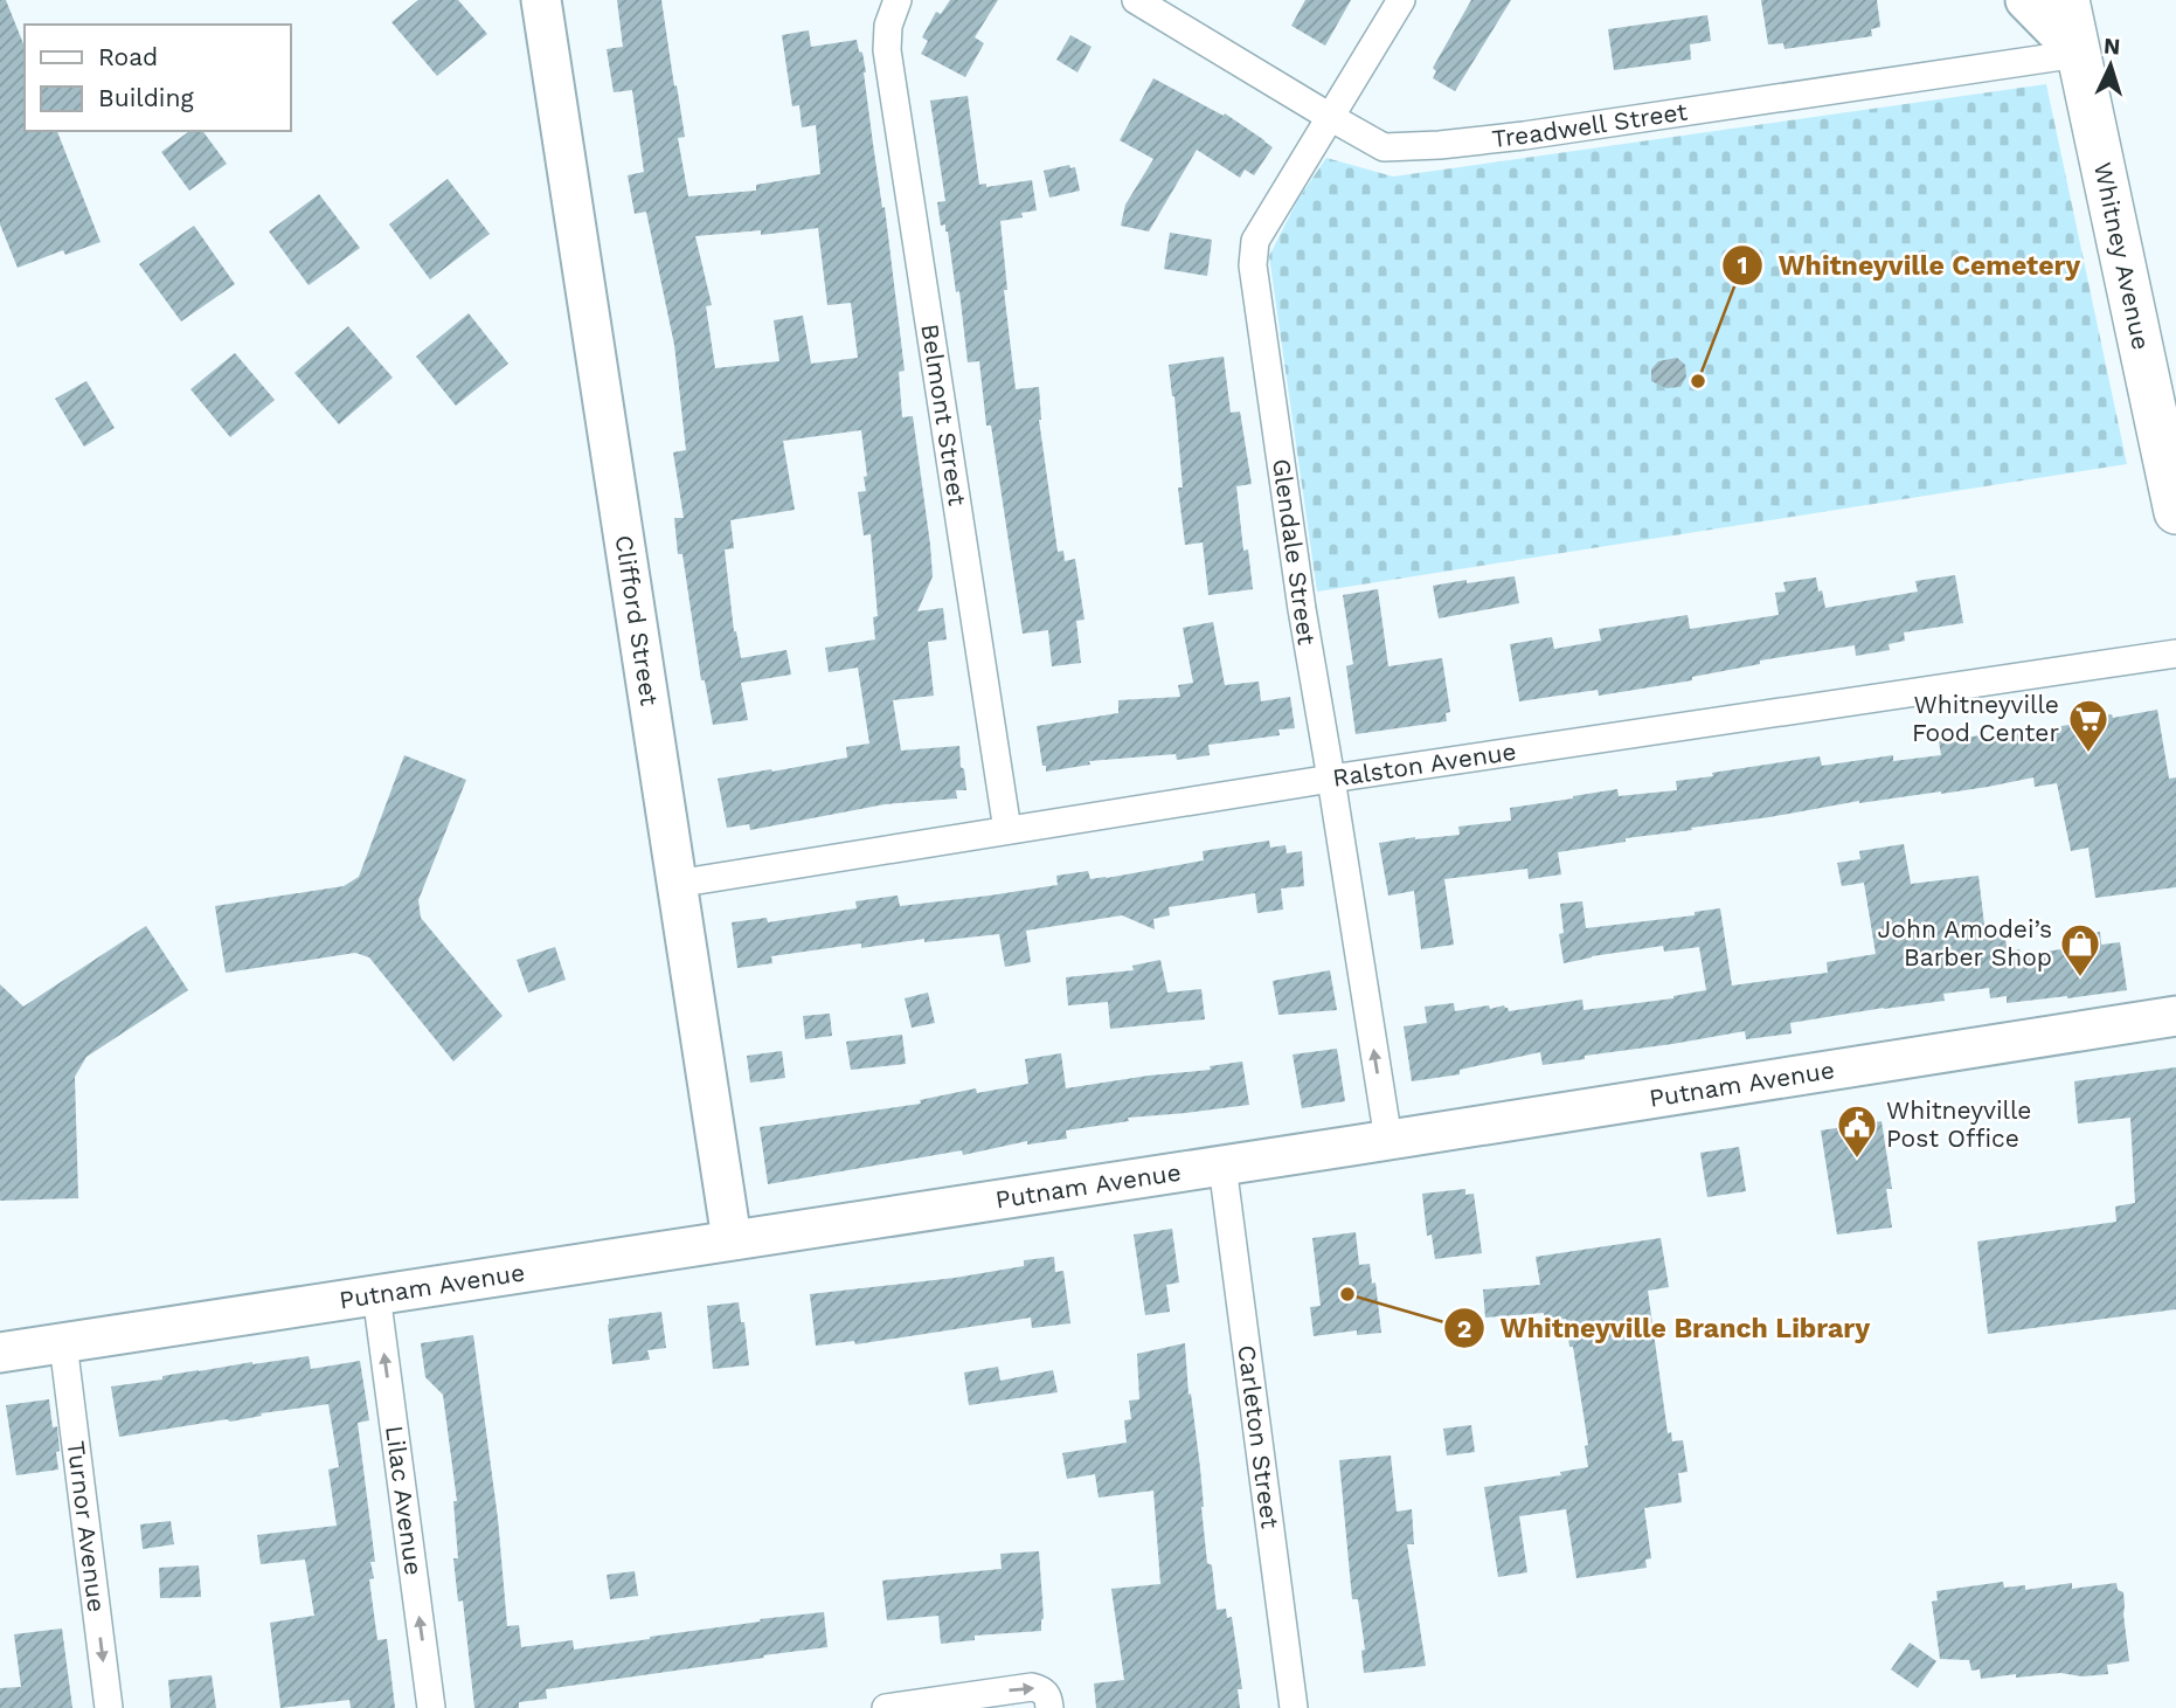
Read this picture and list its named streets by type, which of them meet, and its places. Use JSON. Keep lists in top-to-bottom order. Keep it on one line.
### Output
{"streets":{"main road":["Whitney Avenue","Clifford Street","Putnam Avenue"],"street":["Treadwell Street","Belmont Street","Glendale Street","Ralston Avenue","Carleton Street","Lilac Avenue","Turnor Avenue"]},"crossings":[["Treadwell Street","Whitney Avenue"],["Treadwell Street","Glendale Street"],["Belmont Street","Ralston Avenue"],["Glendale Street","Ralston Avenue"],["Glendale Street","Putnam Avenue"],["Clifford Street","Ralston Avenue"],["Clifford Street","Putnam Avenue"],["Putnam Avenue","Carleton Street"],["Putnam Avenue","Lilac Avenue"],["Putnam Avenue","Turnor Avenue"]],"one_way":["Lilac Avenue","Turnor Avenue"],"places":{"other":["Whitneyville Cemetery","Whitneyville Branch Library"],"supermarket":["Whitneyville Food Center"],"shop":["John Amodei’s Barber Shop"],"public building":["Whitneyville Post Office"]},"legend":["Road","Building"],"north":"top"}
